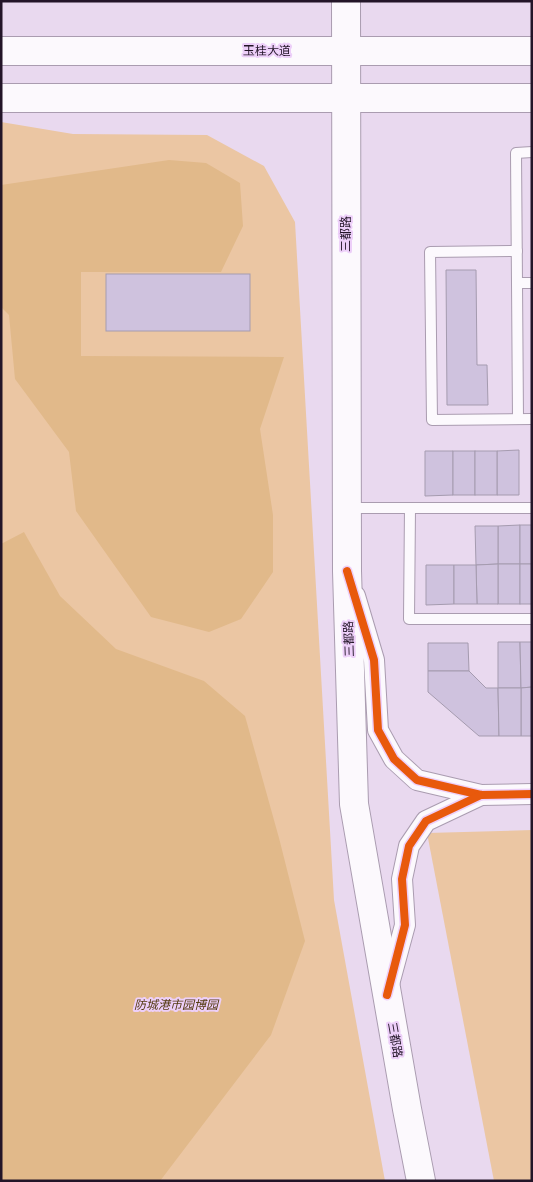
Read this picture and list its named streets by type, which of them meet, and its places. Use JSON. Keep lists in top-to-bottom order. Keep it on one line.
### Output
{"streets":{"main road":["玉桂大道","三都路"]},"crossings":[["玉桂大道","三都路"]],"parks":["防城港市园博园"]}
